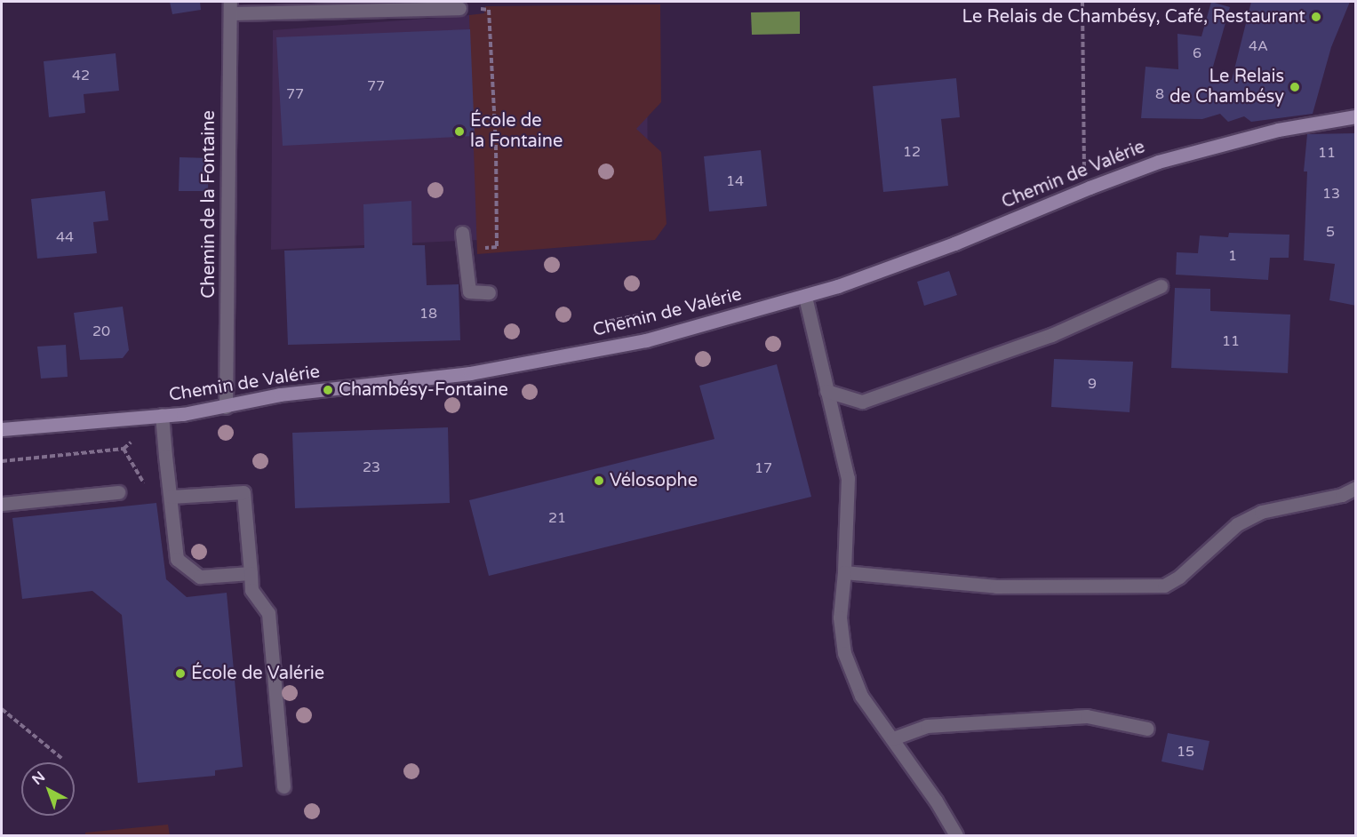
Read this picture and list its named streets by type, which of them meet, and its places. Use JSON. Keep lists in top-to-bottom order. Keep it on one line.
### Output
{"streets":{"street":["Chemin de Valérie","Chemin de la Fontaine"]},"crossings":[["Chemin de Valérie","Chemin de la Fontaine"]],"places":["Le Relais de Chambésy, Café, Restaurant","Le Relais de Chambésy","École de la Fontaine","Chambésy-Fontaine","Vélosophe","École de Valérie"],"house_numbers":["4A","6","42","77","77","8","12","11","14","13","5","44","1","18","20","11","9","23","17","21","15"],"north":"top left"}
